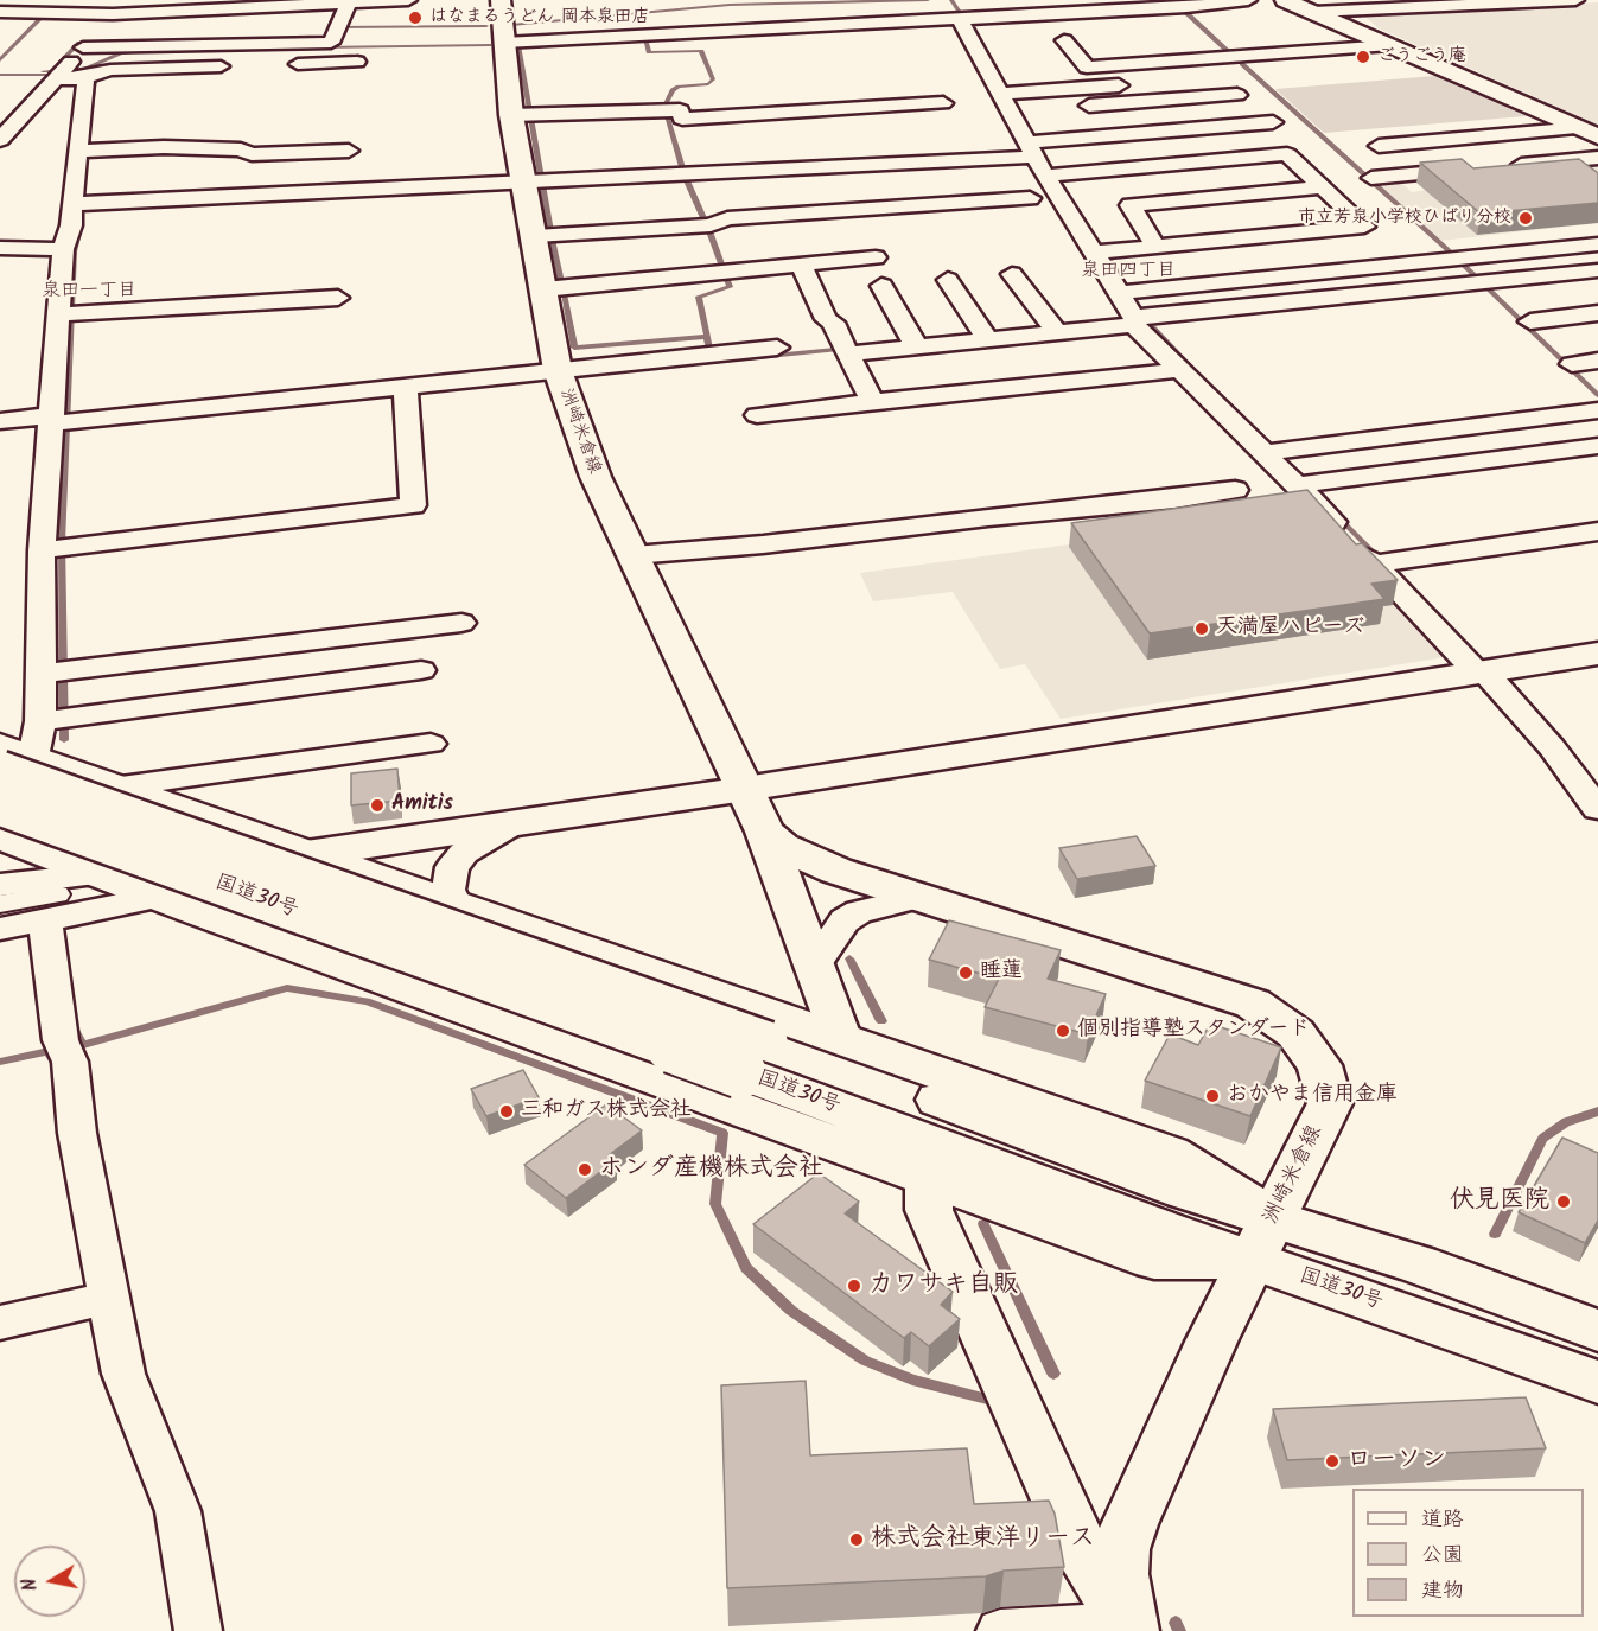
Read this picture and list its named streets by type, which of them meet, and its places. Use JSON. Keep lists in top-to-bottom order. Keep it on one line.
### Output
{"streets":{"main road":["洲崎米倉線","国道30号"]},"crossings":[["洲崎米倉線","国道30号"]],"districts":["泉田四丁目","泉田一丁目"],"places":["はなまるうどん 岡本泉田店","ごうごう庵","市立芳泉小学校ひばり分校","天満屋ハピーズ","Amitis","睡蓮","個別指導塾スタンダード","おかやま信用金庫","三和ガス株式会社","ホンダ産機株式会社","伏見医院","カワサキ自販","ローソン","株式会社東洋リース"],"legend":["道路","公園","建物"],"north":"left"}
